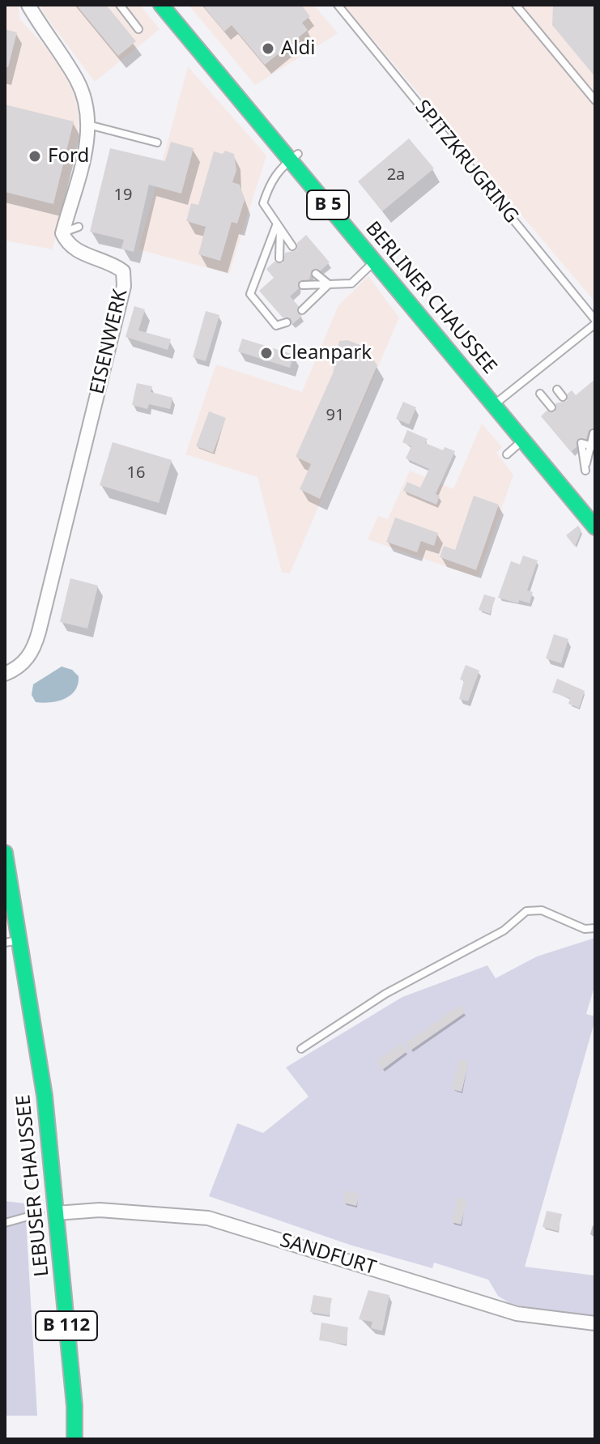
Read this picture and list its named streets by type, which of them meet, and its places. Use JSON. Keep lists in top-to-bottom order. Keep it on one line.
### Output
{"streets":{"main road":["B 5","BERLINER CHAUSSEE","LEBUSER CHAUSSEE","B 112"],"street":["EISENWERK","SANDFURT"],"lane":["SPITZKRUGRING"]},"crossings":[["SPITZKRUGRING","BERLINER CHAUSSEE"],["LEBUSER CHAUSSEE","SANDFURT"]],"places":["Aldi","Ford","Cleanpark"],"house_numbers":["2a","19","91","16"]}
